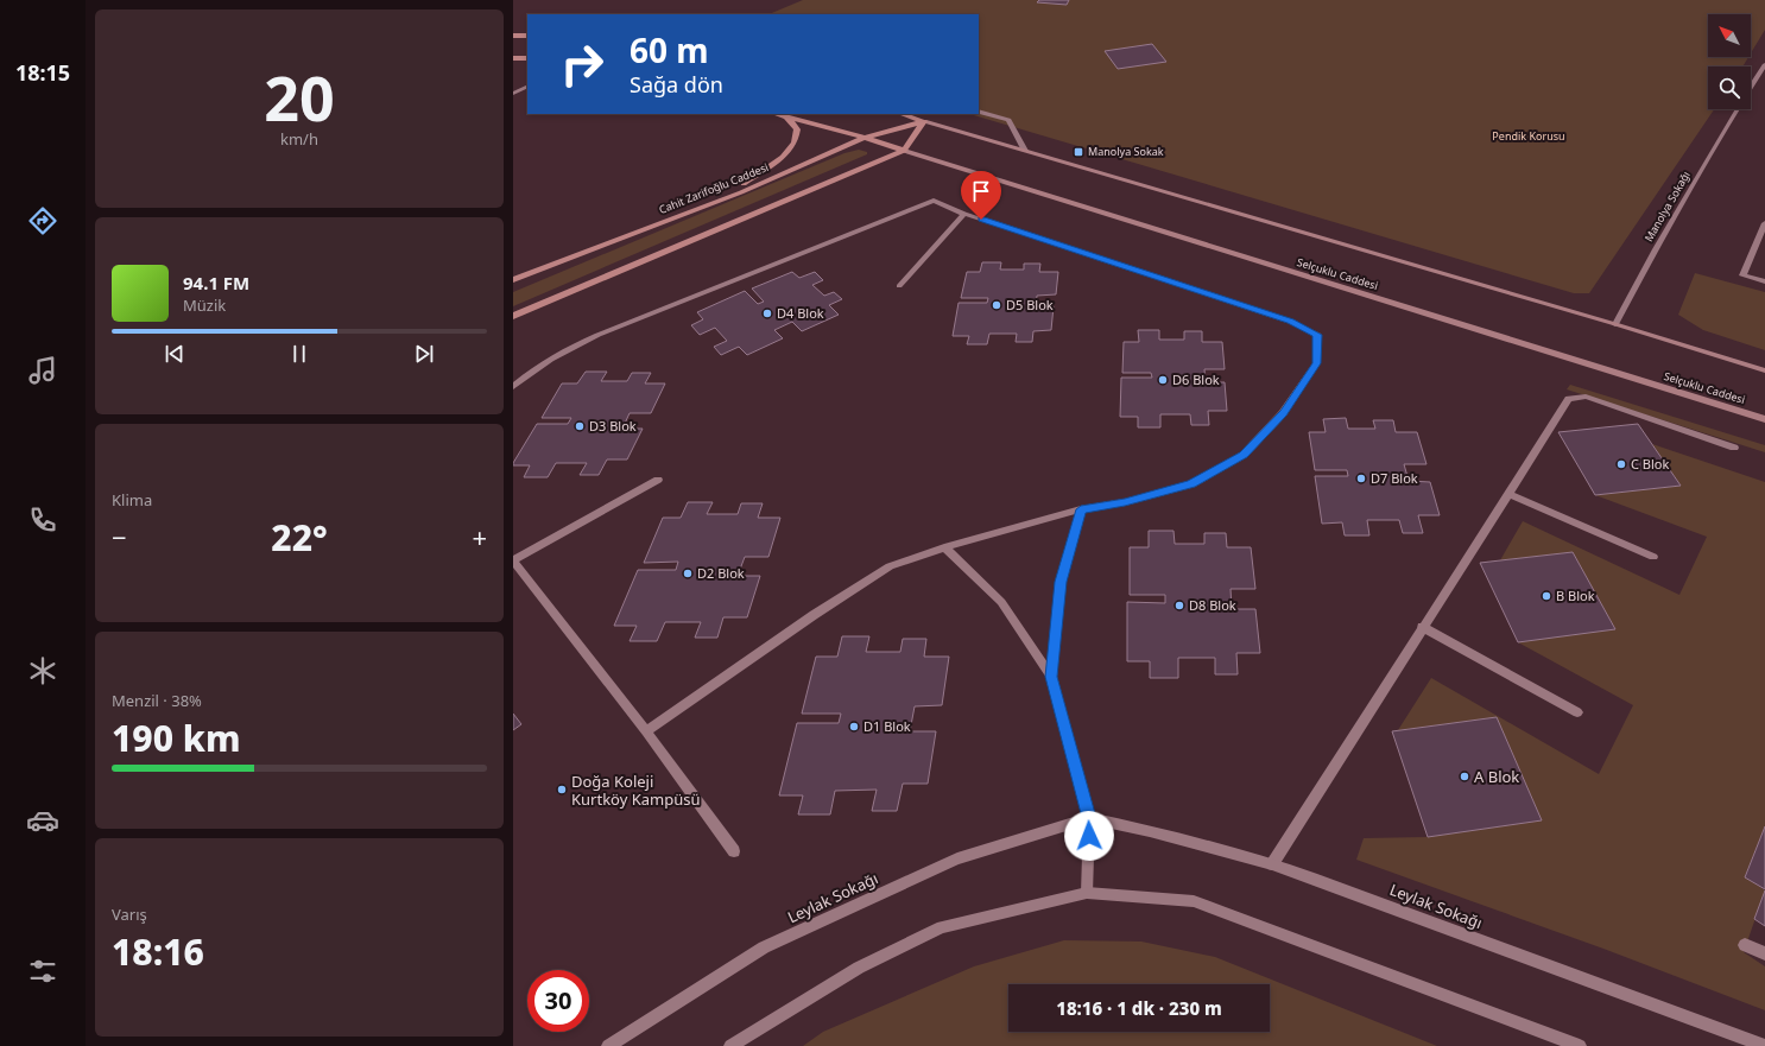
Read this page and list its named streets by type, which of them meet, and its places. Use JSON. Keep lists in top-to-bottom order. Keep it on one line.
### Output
{"streets":{"main road":["Cahit Zarifoğlu Caddesi","Selçuklu Caddesi"],"street":["Manolya Sokağı","Leylak Sokağı"]},"crossings":[["Cahit Zarifoğlu Caddesi","Selçuklu Caddesi"]],"parks":["Pendik Korusu"],"places":{"transit":["Manolya Sokak"],"other":["D5 Blok","D4 Blok","D6 Blok","D3 Blok","C Blok","D7 Blok","D2 Blok","B Blok","D8 Blok","D1 Blok","A Blok","Doğa Koleji Kurtköy Kampüsü"]},"north":"top left","page":{"tabs":"18:15","tile":[["20","km/h"],"Klima",["Menzil · 38%","190 km"],["Varış","18:16"]],"turn":["60 m","Sağa dön"],"song":["94.1 FM","Müzik"],"heat":["−","22°","+"],"limit":"30","trip":"18:16 · 1 dk · 230 m"}}
